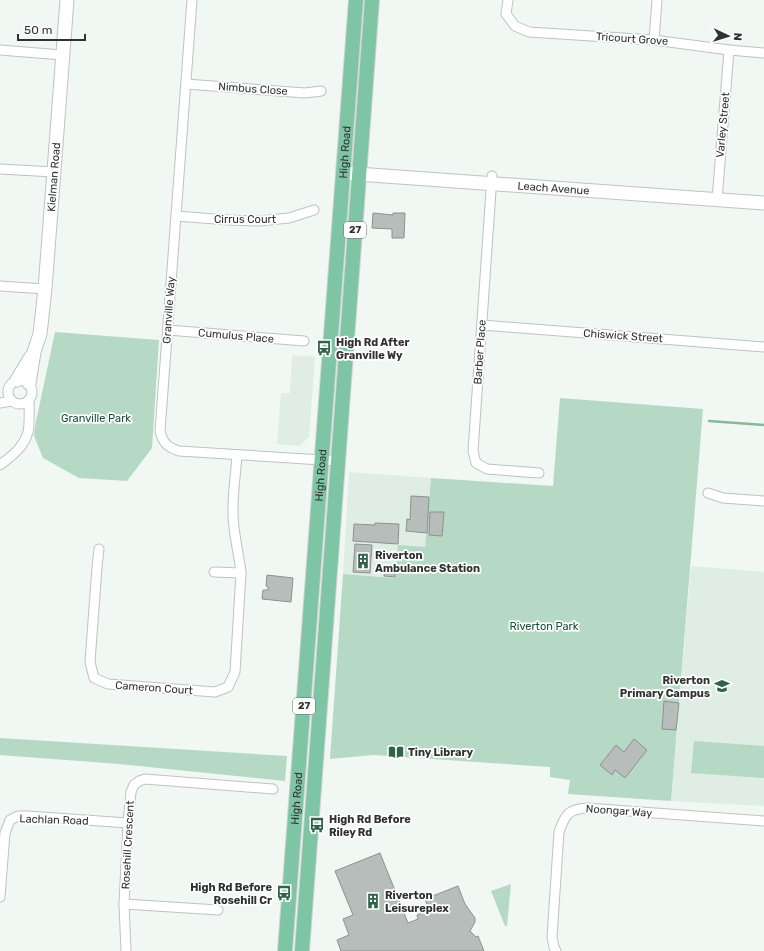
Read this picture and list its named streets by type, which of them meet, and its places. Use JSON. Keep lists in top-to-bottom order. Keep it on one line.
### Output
{"streets":{"main road":["High Road","27"],"street":["Tricourt Grove","Nimbus Close","Varley Street","Kielman Road","Leach Avenue","Cirrus Court","Granville Way","Cumulus Place","Chiswick Street","Barber Place","Cameron Court","Noongar Way","Lachlan Road","Rosehill Crescent"]},"crossings":[["Tricourt Grove","Varley Street"],["Nimbus Close","Granville Way"],["Varley Street","Leach Avenue"],["High Road","Leach Avenue"],["High Road","Granville Way"],["Leach Avenue","Barber Place"],["Cirrus Court","Granville Way"],["Granville Way","Cumulus Place"],["Granville Way","Cameron Court"],["Chiswick Street","Barber Place"],["Lachlan Road","Rosehill Crescent"]],"parks":["Granville Park","Riverton Park"],"places":{"bus stop":["High Rd After Granville Wy","High Rd Before Riley Rd","High Rd Before Rosehill Cr"],"building":["Riverton Ambulance Station","Riverton Leisureplex"],"school or university":["Riverton Primary Campus"],"library":["Tiny Library"]},"scale_bar":"50 m","north":"right"}
